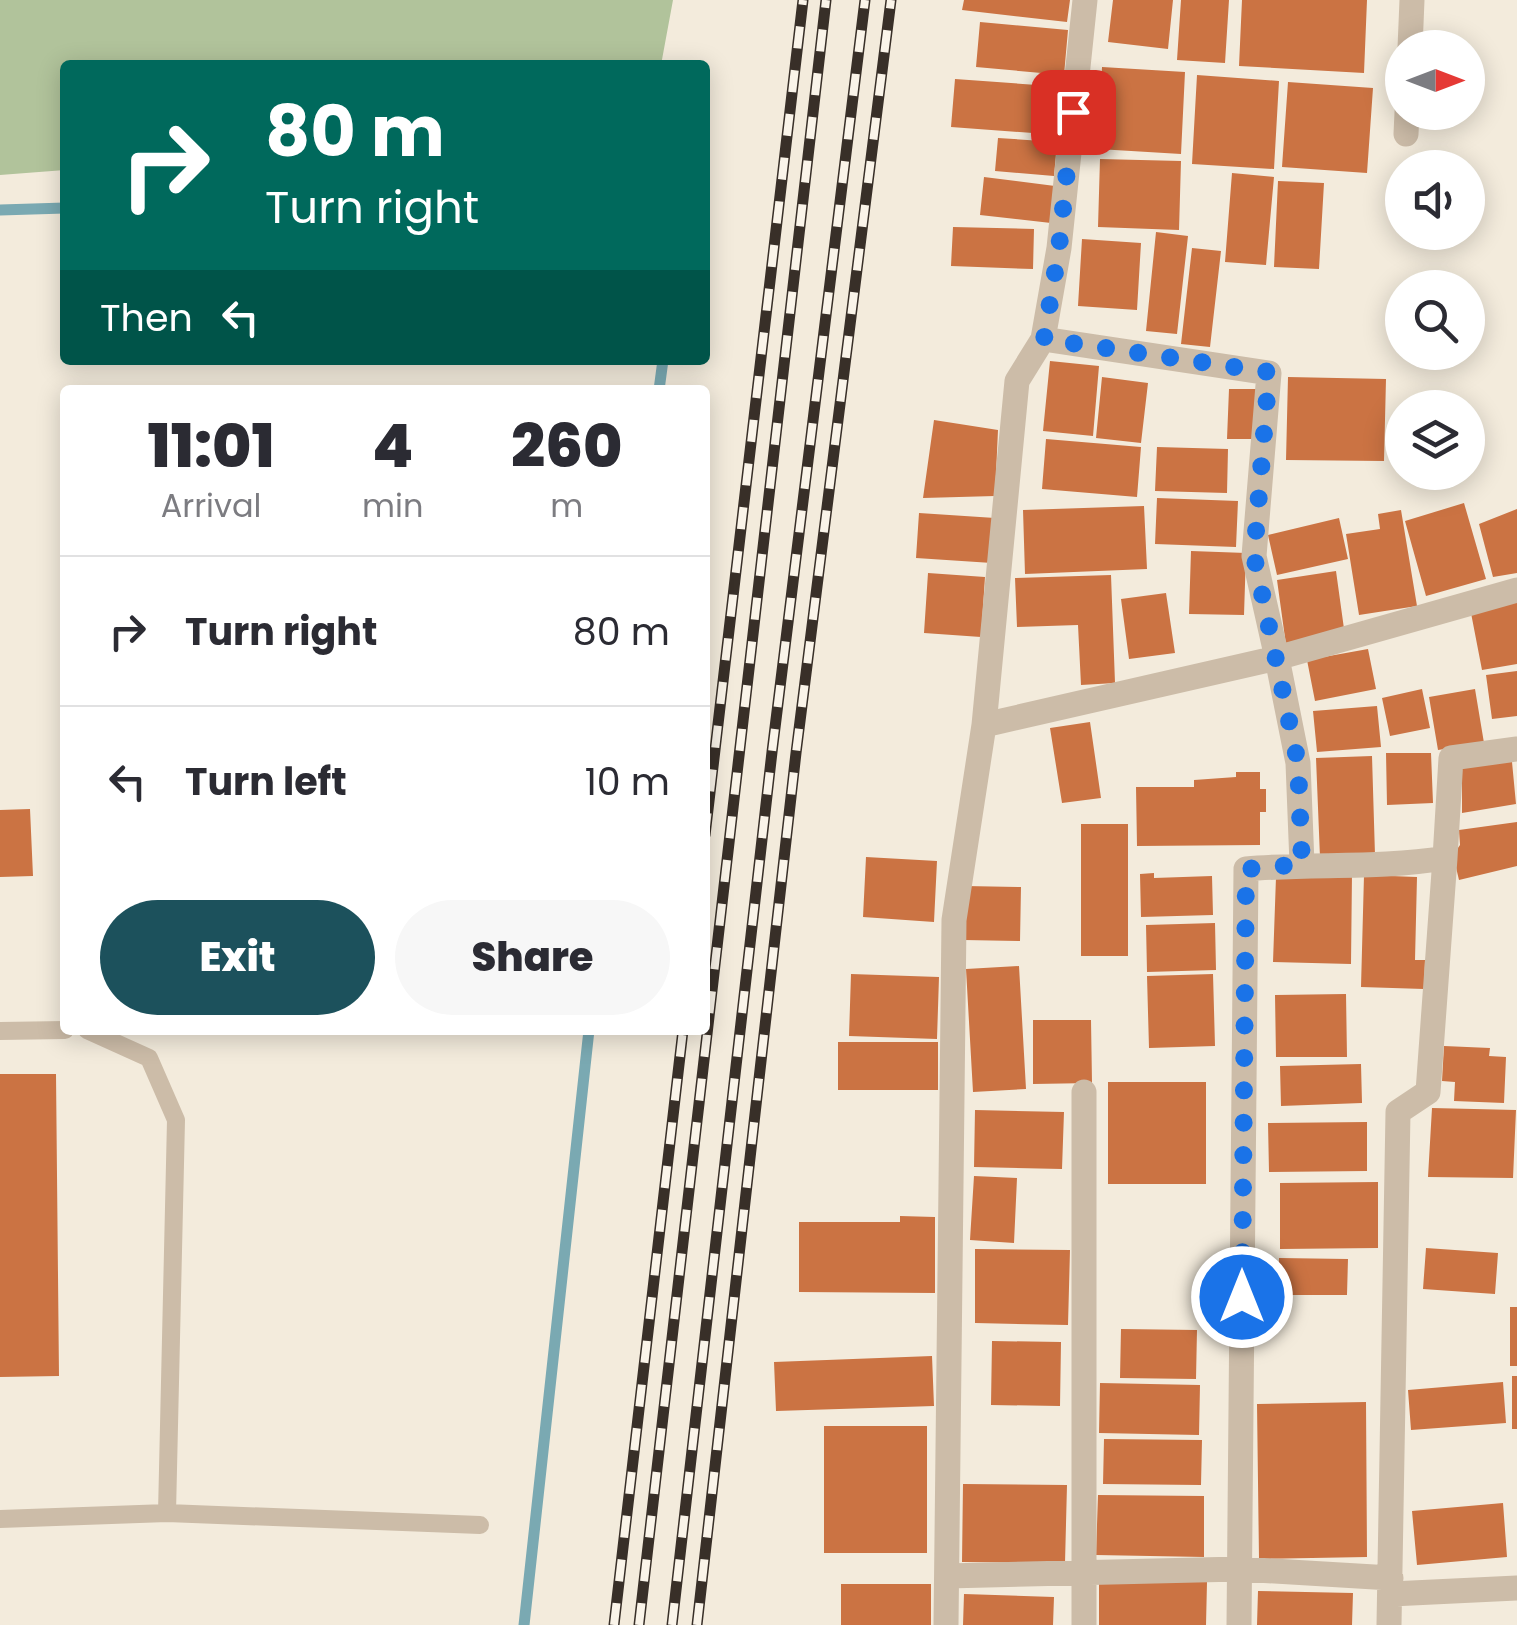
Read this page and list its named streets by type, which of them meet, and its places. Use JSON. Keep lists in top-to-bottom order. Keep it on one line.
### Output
{"north":"right","page":{"turn":["80 m","Turn right"],"then":"Then","eta":["11:01","Arrival","4","min","260","m"],"list":[{"name":"Turn right","value":"80 m"},{"name":"Turn left","value":"10 m"}],"buttons":["Exit","Share"]}}
